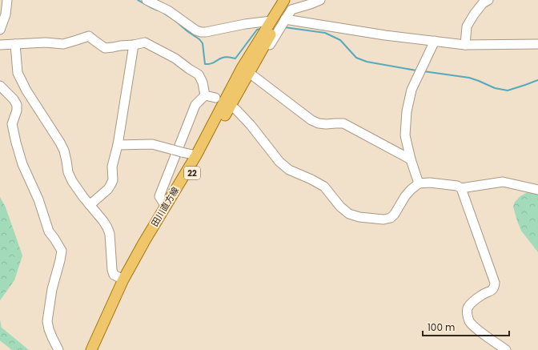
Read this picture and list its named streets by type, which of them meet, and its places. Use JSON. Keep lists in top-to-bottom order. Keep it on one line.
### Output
{"streets":{"main road":["22","田川直方線"]},"scale_bar":"100 m"}
